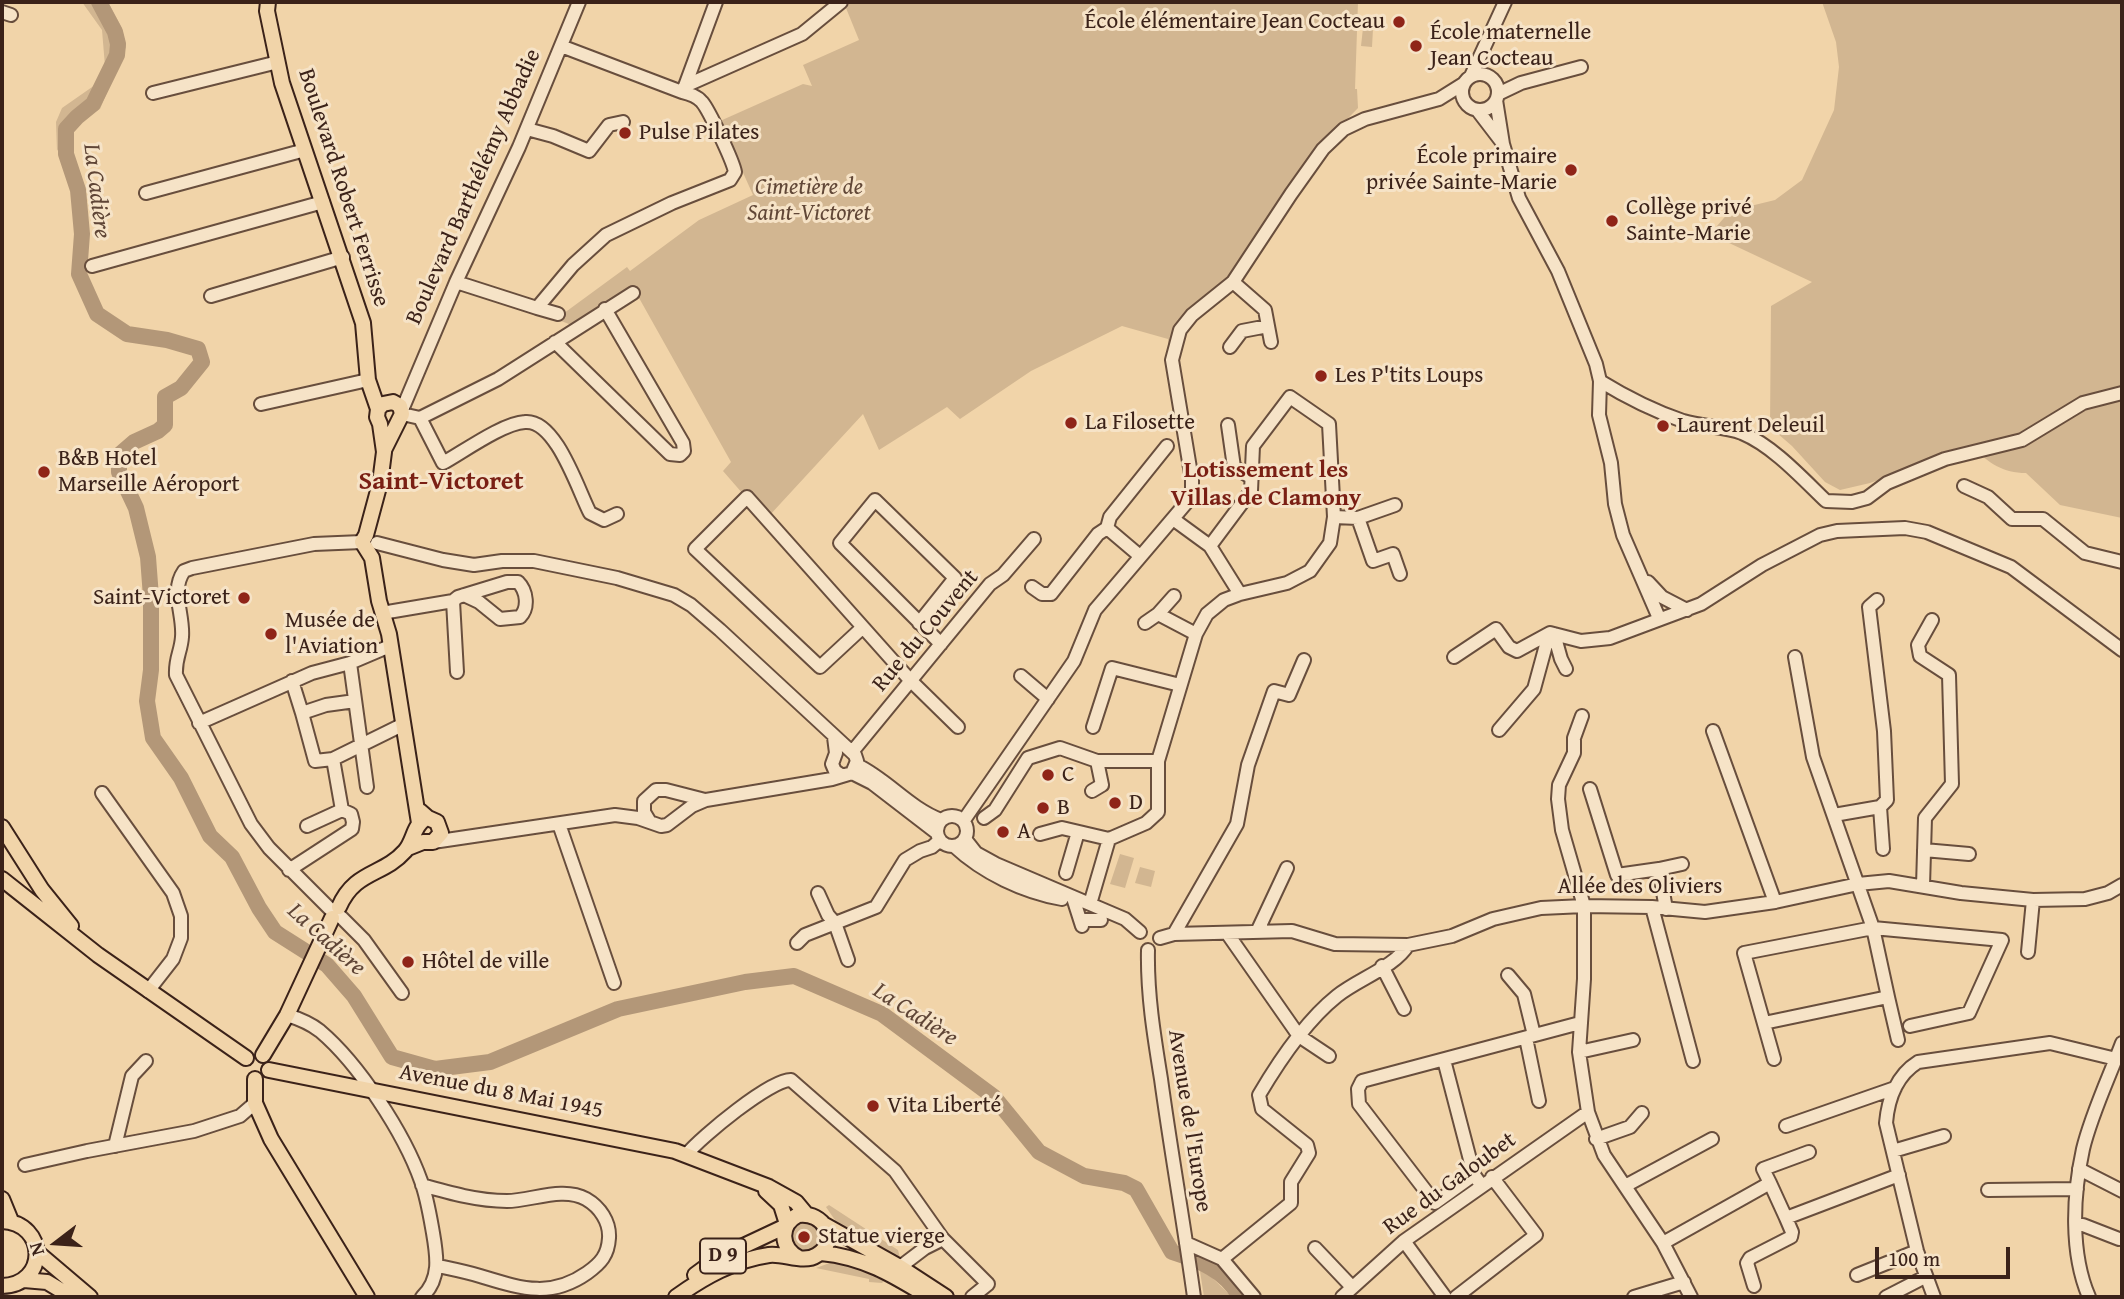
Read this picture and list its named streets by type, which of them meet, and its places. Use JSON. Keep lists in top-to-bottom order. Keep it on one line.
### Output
{"streets":{"main road":["Boulevard Barthélémy Abbadie","Boulevard Robert Ferrisse","Avenue du 8 Mai 1945","D 9"],"street":["Rue du Couvent","Allée des Oliviers","Avenue de l'Europe","Rue du Galoubet"]},"crossings":[["Allée des Oliviers","Avenue de l'Europe"]],"districts":["Lotissement les Villas de Clamony","Saint-Victoret"],"water":["La Cadière"],"parks":["Cimetière de Saint-Victoret"],"places":["École élémentaire Jean Cocteau","École maternelle Jean Cocteau","Pulse Pilates","École primaire privée Sainte-Marie","Collège privé Sainte-Marie","Les P'tits Loups","La Filosette","Laurent Deleuil","B&B Hotel Marseille Aéroport","Saint-Victoret","Musée de l'Aviation","C","D","B","A","Hôtel de ville","Vita Liberté","Statue vierge"],"scale_bar":"100 m","north":"left"}
